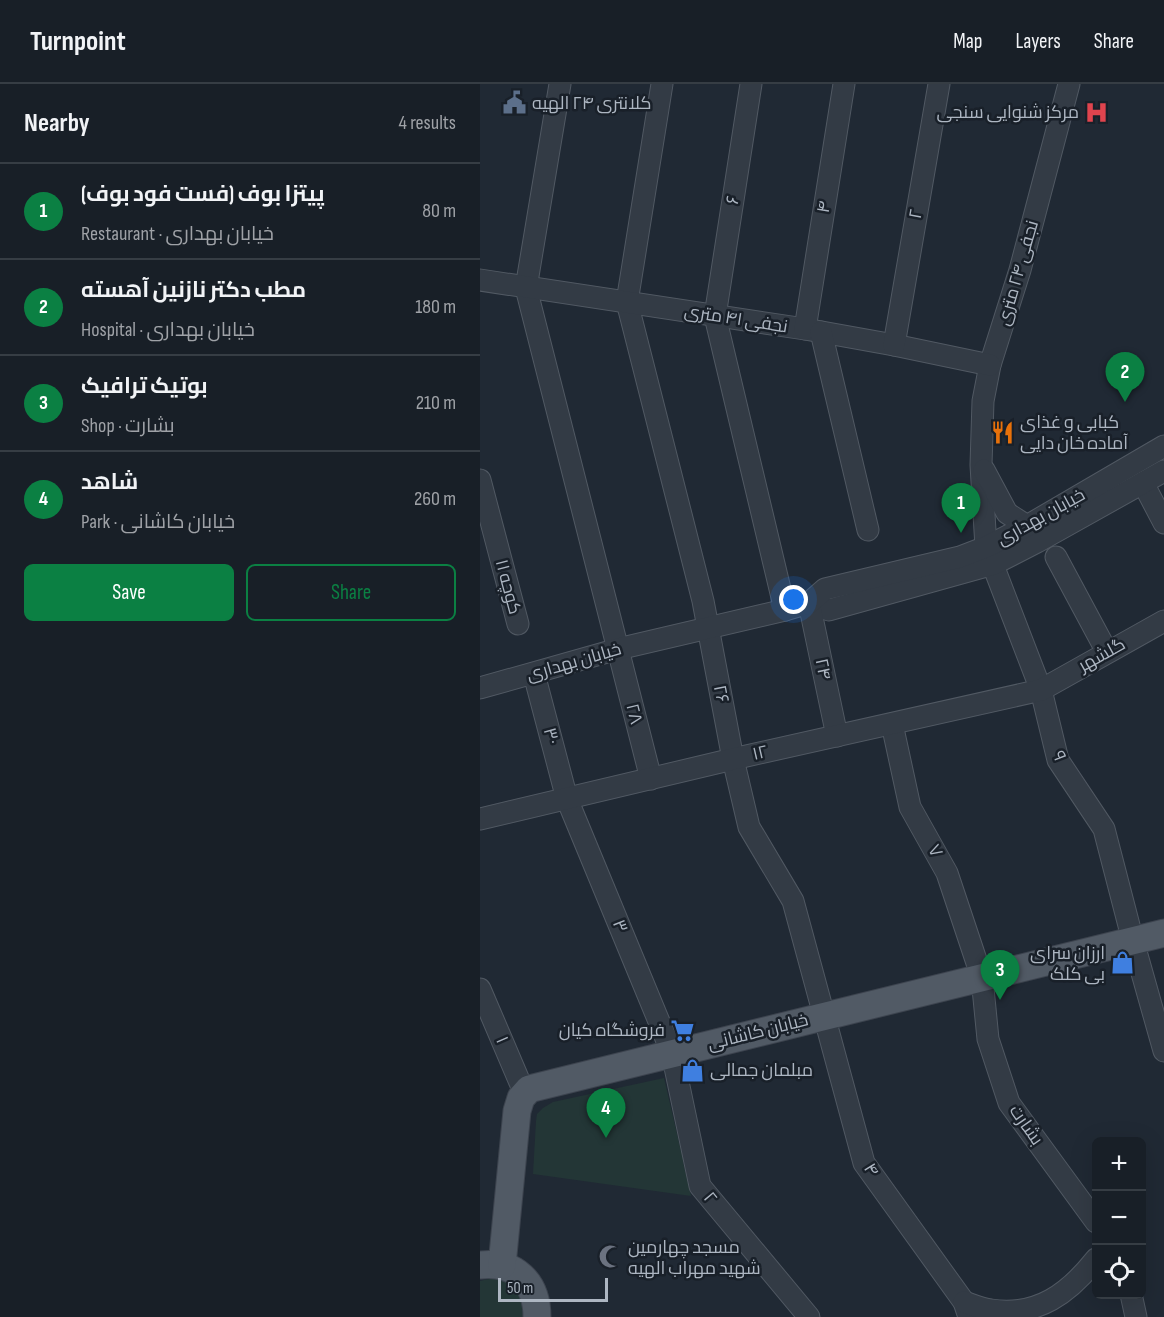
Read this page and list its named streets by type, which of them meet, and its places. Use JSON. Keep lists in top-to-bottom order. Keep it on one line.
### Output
{"streets":{"main road":["خیابان کاشانی"],"street":["۶","۴","۲","نجفی ۲۴ متری","نجفی ۴۱ متری","خیابان بهداری","کوچه ۱۱","گلشهر","۲۴","۲۶","۲۸","۳۰","۱۲","۹","۷","۳","۱","بشارت"]},"crossings":[["۶","نجفی ۴۱ متری"],["۴","نجفی ۴۱ متری"],["۴","۲۶"],["۴","خیابان کاشانی"],["۲","نجفی ۴۱ متری"],["۲","۳"],["۲","خیابان کاشانی"],["نجفی ۲۴ متری","نجفی ۴۱ متری"],["نجفی ۲۴ متری","خیابان بهداری"],["نجفی ۲۴ متری","۹"],["نجفی ۴۱ متری","۲۶"],["نجفی ۴۱ متری","۲۸"],["خیابان بهداری","۲۴"],["خیابان بهداری","۲۶"],["خیابان بهداری","۲۸"],["خیابان بهداری","۳۰"],["خیابان بهداری","۹"],["گلشهر","۱۲"],["گلشهر","۹"],["۲۴","۱۲"],["۲۶","۱۲"],["۲۶","خیابان کاشانی"],["۲۸","۱۲"],["۳۰","۱۲"],["۳۰","۳"],["۱۲","۹"],["۱۲","۷"],["۱۲","۳"],["۹","خیابان کاشانی"],["۷","خیابان کاشانی"],["۷","بشارت"],["۳","خیابان کاشانی"],["خیابان کاشانی","۱"],["خیابان کاشانی","بشارت"]],"places":{"public building":["کلانتری ۲۴ الهیه"],"hospital":["مرکز شنوایی سنجی"],"restaurant":["کبابی و غذای آماده خان دایی"],"shop":["ارزان سرای بی کلک","مبلمان جمالی"],"supermarket":["فروشگاه کیان"],"mosque":["مسجد چهارمین شهید مهراب الهیه"]},"scale_bar":"50 m","page":{"header":"Turnpoint","nav":["Map","Layers","Share"],"heading":["Nearby","4 results"],"list":[{"mark":"1","name":"پیتزا بوف (فست فود بوف)","note":"Restaurant · خیابان بهداری","value":"80 m"},{"mark":"2","name":"مطب دکتر نازنین آهسته","note":"Hospital · خیابان بهداری","value":"180 m"},{"mark":"3","name":"بوتیک ترافیک","note":"Shop · بشارت","value":"210 m"},{"mark":"4","name":"شاهد","note":"Park · خیابان کاشانی","value":"260 m"}],"pins":["2","1","3","4"],"buttons":["Save","Share"],"map_buttons":["+","−"],"scale":"50 m"}}
